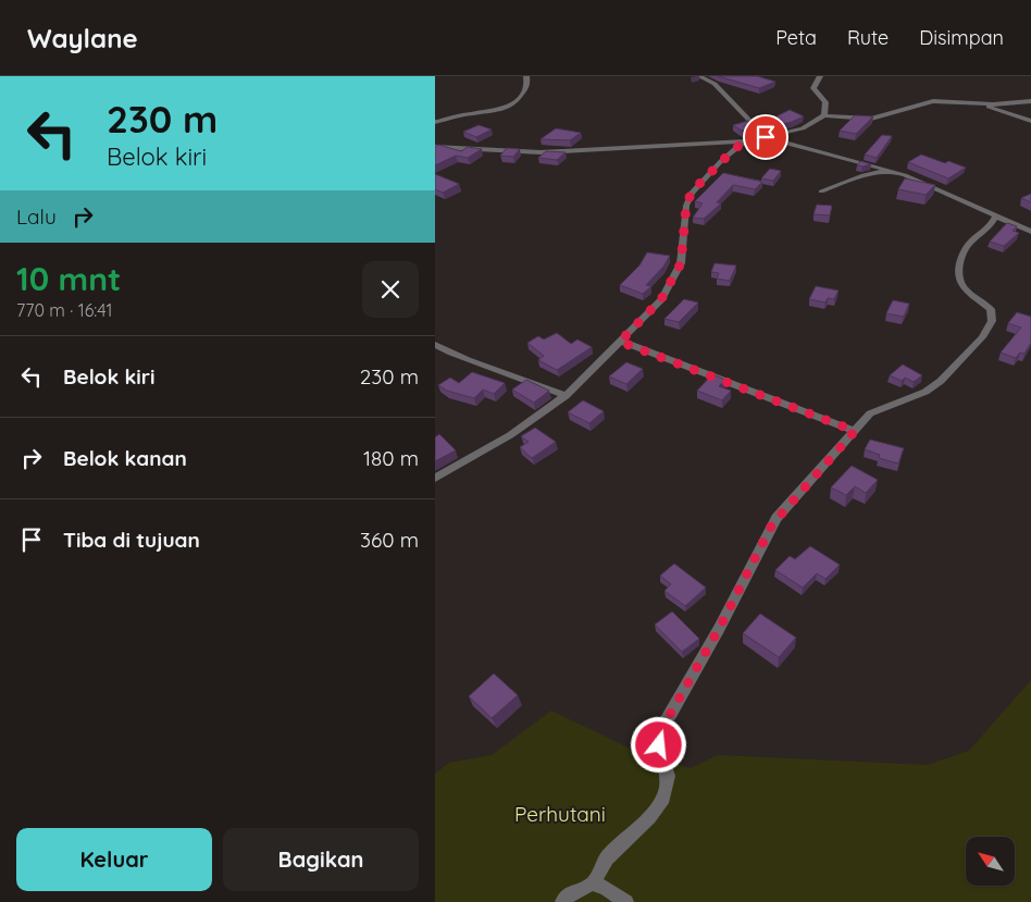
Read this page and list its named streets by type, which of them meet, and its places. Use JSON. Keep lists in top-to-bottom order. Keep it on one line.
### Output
{"parks":["Perhutani"],"north":"top left","page":{"header":"Waylane","nav":["Peta","Rute","Disimpan"],"turn":["230 m","Belok kiri"],"then":"Lalu","heading":["10 mnt","770 m · 16:41"],"list":[{"name":"Belok kiri","value":"230 m"},{"name":"Belok kanan","value":"180 m"},{"name":"Tiba di tujuan","value":"360 m"}],"buttons":["Keluar","Bagikan"]}}
